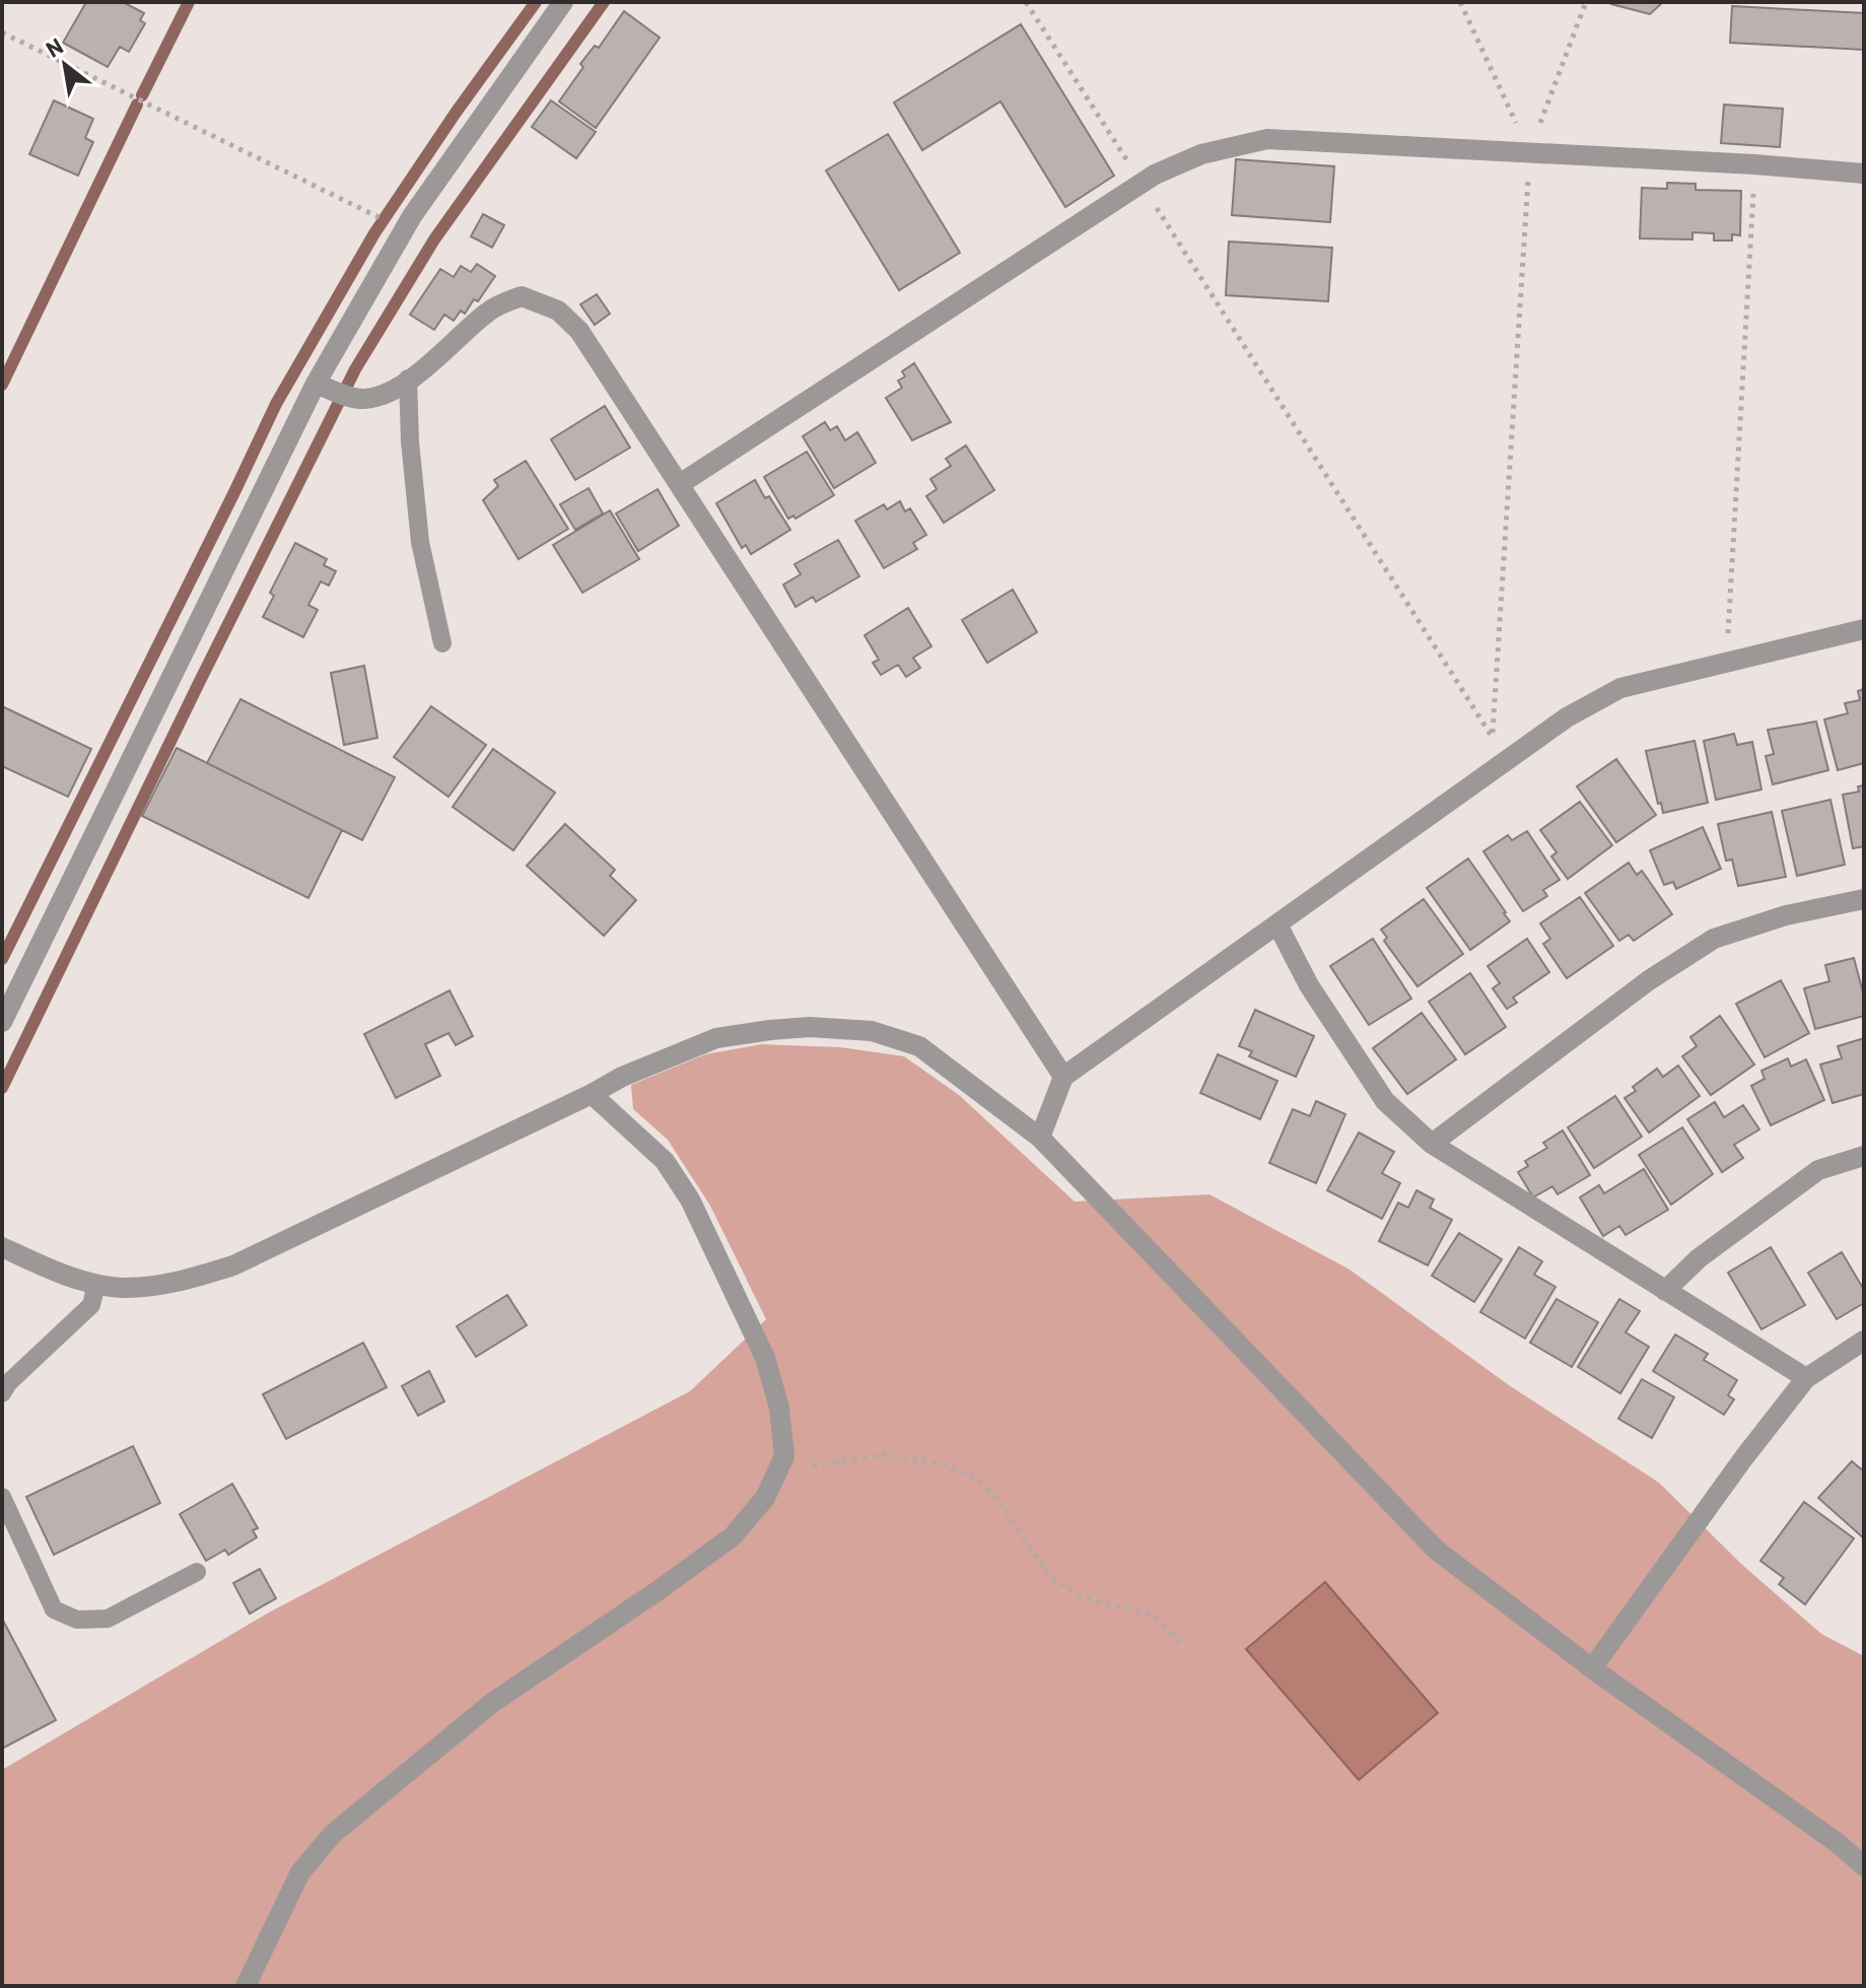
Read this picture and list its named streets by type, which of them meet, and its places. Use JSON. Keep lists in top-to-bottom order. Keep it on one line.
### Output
{"north":"top left"}
